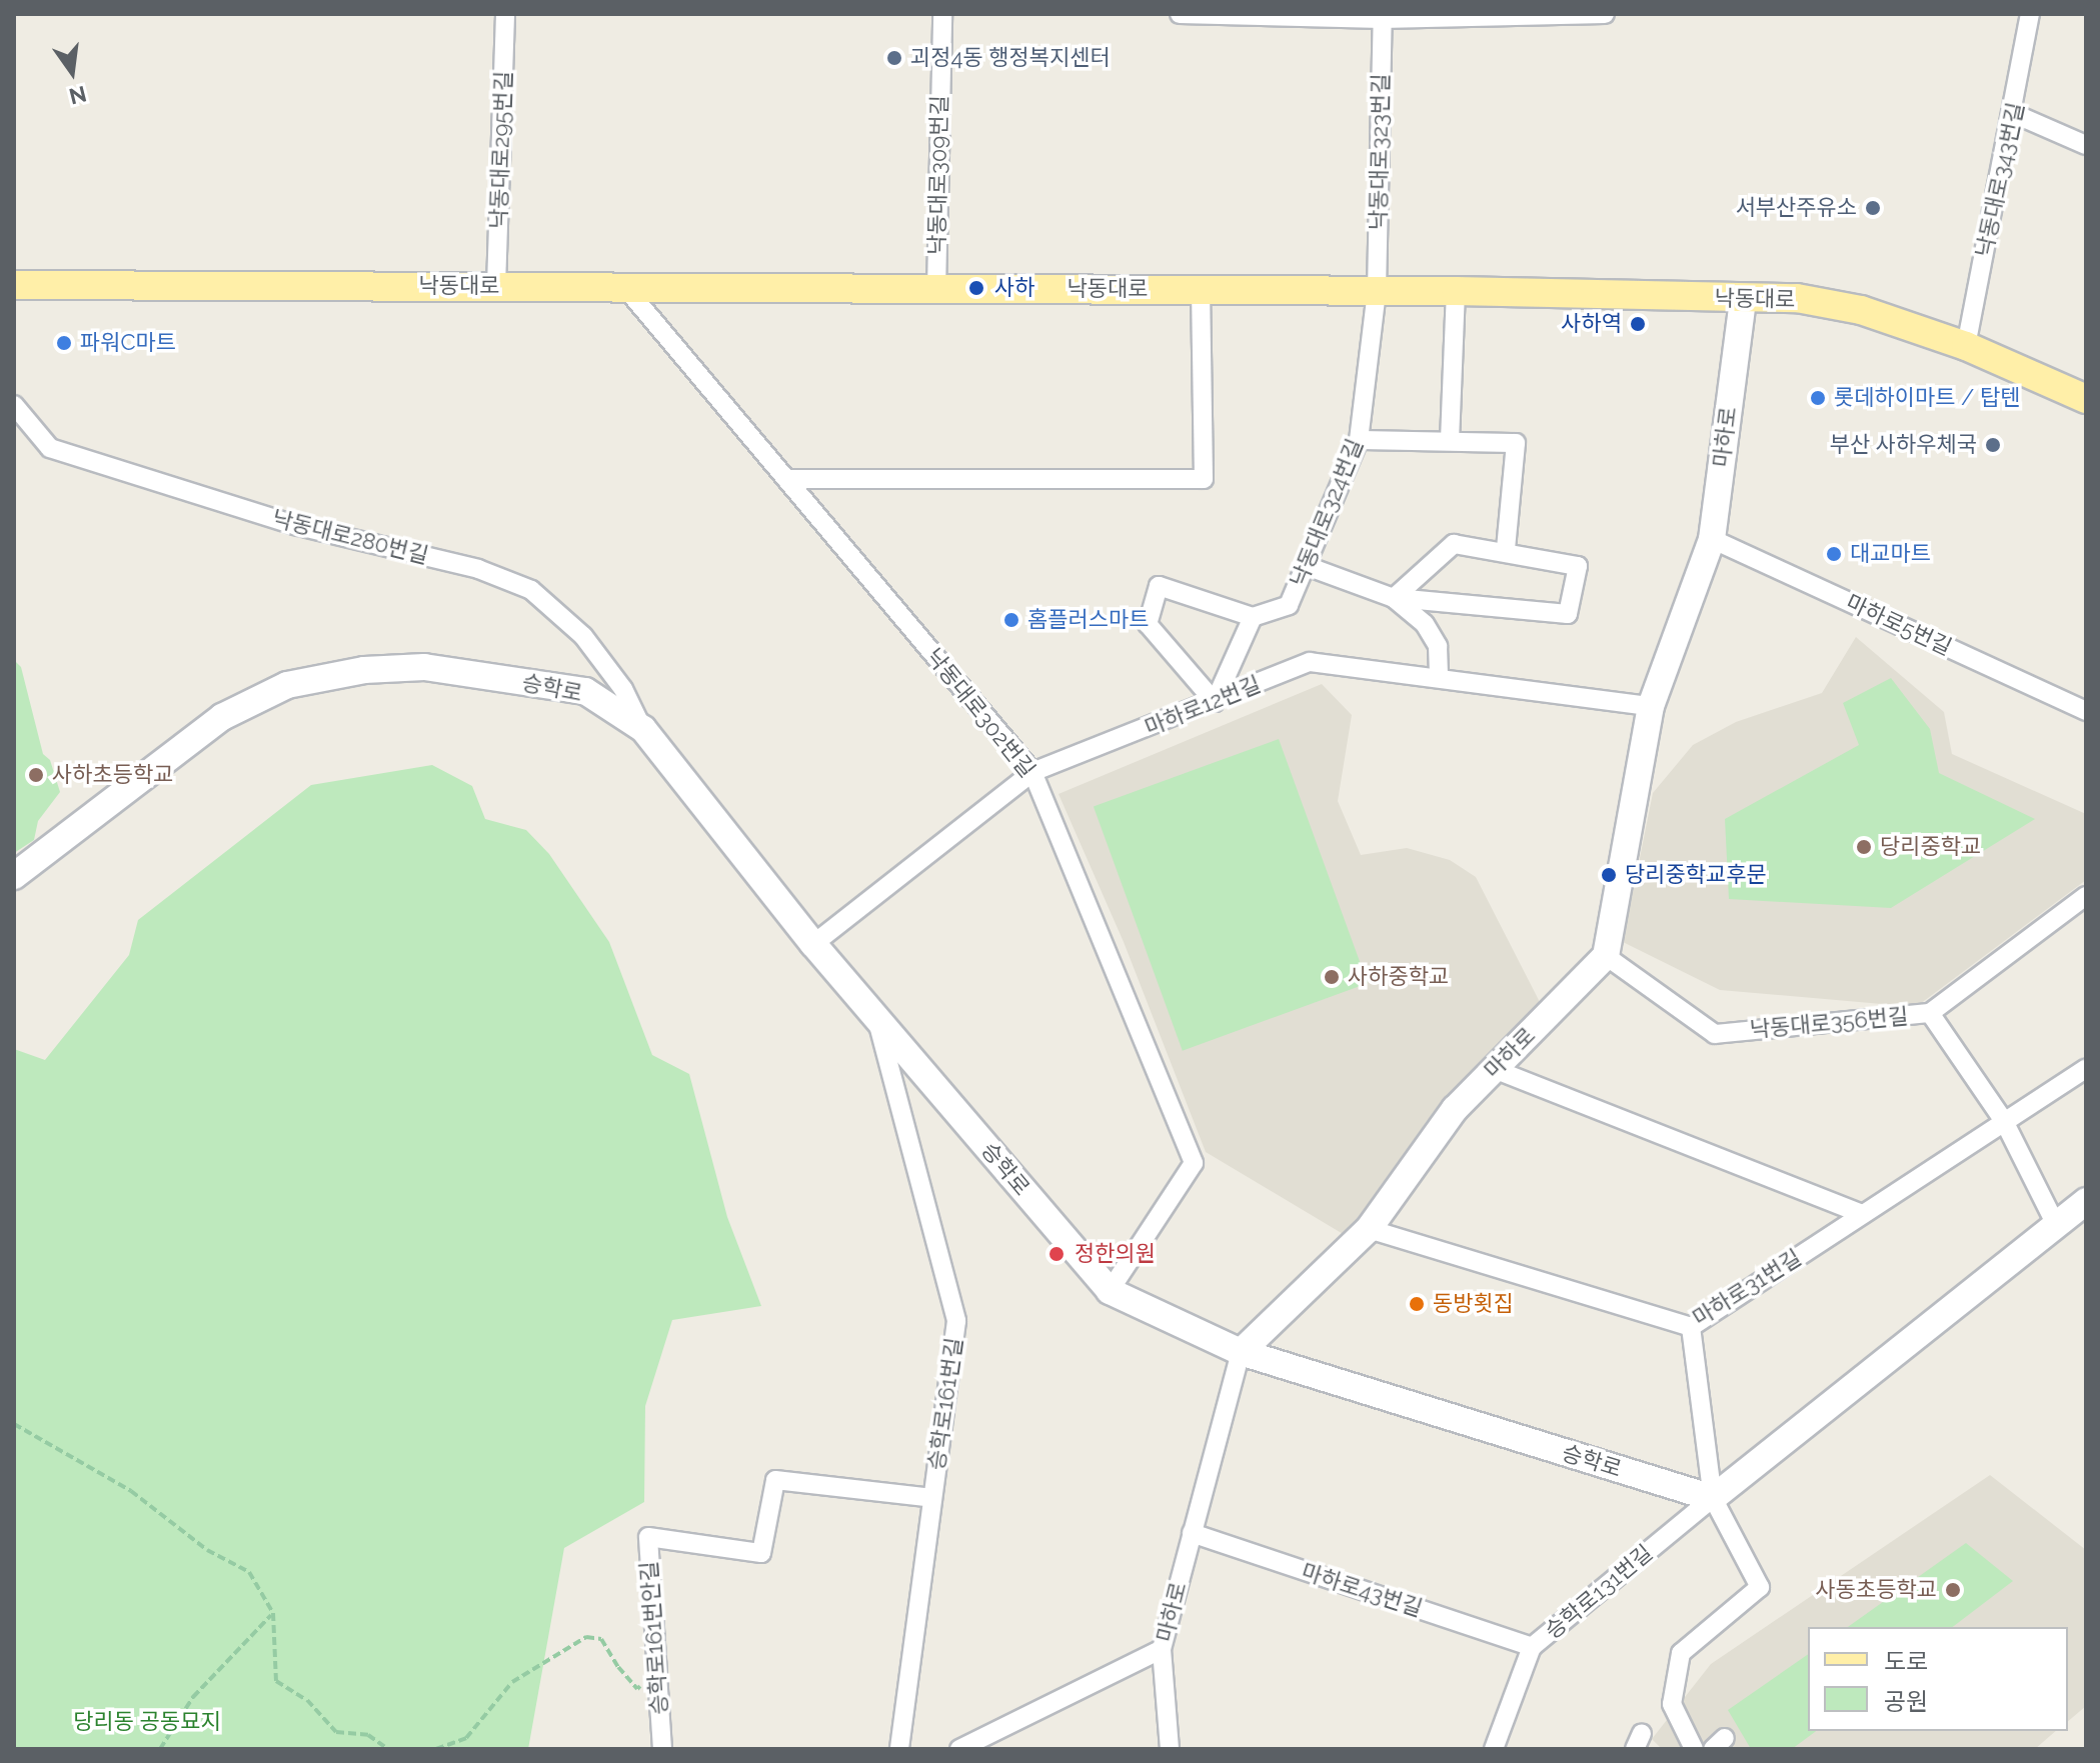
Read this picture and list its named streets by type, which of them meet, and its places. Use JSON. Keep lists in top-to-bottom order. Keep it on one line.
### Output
{"streets":{"main road":["낙동대로"],"street":["낙동대로295번길","낙동대로323번길","낙동대로309번길","낙동대로343번길","마하로","낙동대로324번길","낙동대로280번길","마하로5번길","승학로","마하로12번길","낙동대로302번길","낙동대로356번길","마하로31번길","승학로161번길","마하로43번길","승학로131번길","승학로161번안길"]},"crossings":[["낙동대로295번길","낙동대로"],["낙동대로323번길","낙동대로"],["낙동대로323번길","낙동대로324번길"],["낙동대로309번길","낙동대로"],["낙동대로343번길","낙동대로"],["낙동대로","마하로"],["낙동대로","낙동대로324번길"],["낙동대로","낙동대로302번길"],["마하로","마하로5번길"],["마하로","승학로"],["마하로","마하로12번길"],["마하로","낙동대로356번길"],["마하로","마하로31번길"],["마하로","마하로43번길"],["낙동대로280번길","승학로"],["승학로","마하로12번길"],["승학로","낙동대로302번길"],["승학로","승학로161번길"],["승학로","승학로131번길"],["마하로12번길","낙동대로302번길"],["승학로161번길","승학로161번안길"],["마하로43번길","승학로131번길"]],"parks":["당리동 공동묘지"],"places":["괴정4동 행정복지센터","서부산주유소","사하","사하역","파워C마트","롯데하이마트 / 탑텐","부산 사하우체국","대교마트","홈플러스마트","사하초등학교","당리중학교","당리중학교후문","사하중학교","정한의원","동방횟집","사동초등학교"],"legend":["도로","공원"],"north":"bottom"}
